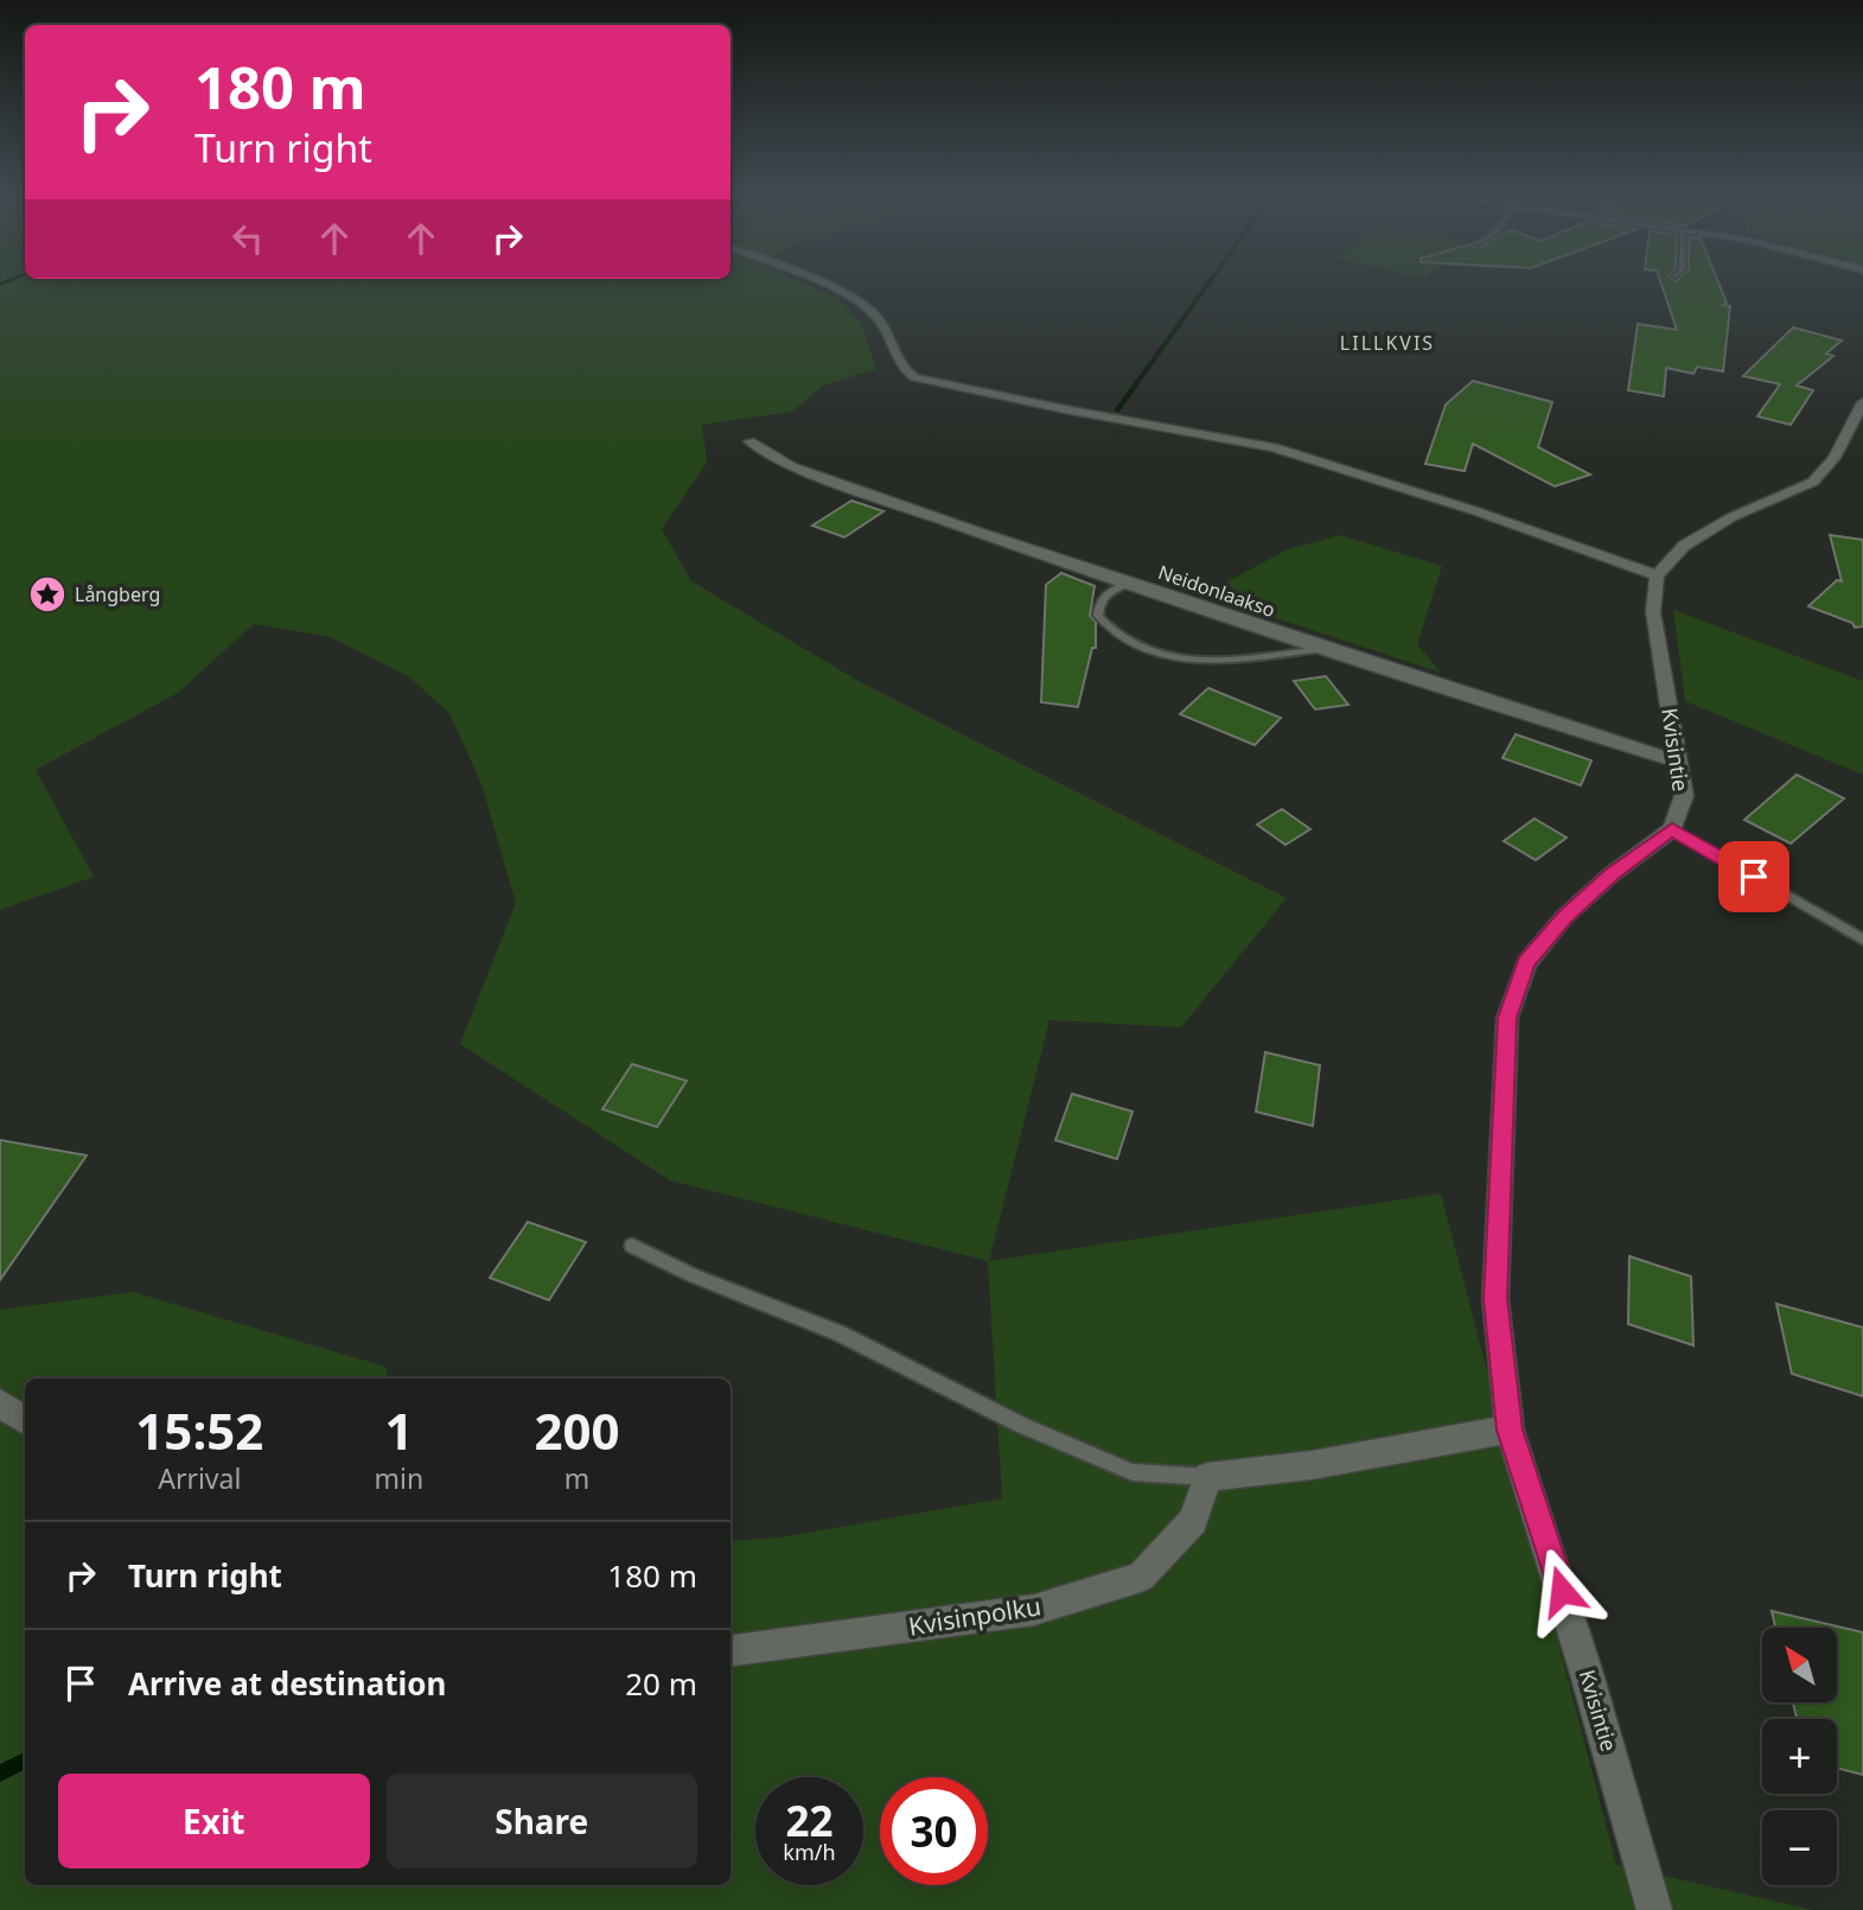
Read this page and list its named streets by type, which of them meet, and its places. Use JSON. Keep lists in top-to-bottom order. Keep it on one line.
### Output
{"streets":{"street":["Neidonlaakso","Kvisintie","Kvisinpolku"]},"crossings":[["Neidonlaakso","Kvisintie"]],"districts":["LILLKVIS"],"places":{"place":["Långberg"]},"north":"top left","page":{"turn":["180 m","Turn right"],"eta":["15:52","Arrival","1","min","200","m"],"list":[{"name":"Turn right","value":"180 m"},{"name":"Arrive at destination","value":"20 m"}],"map_buttons":["+","−"],"buttons":["Exit","Share"],"speed":"22 km/h","limit":"30"}}
